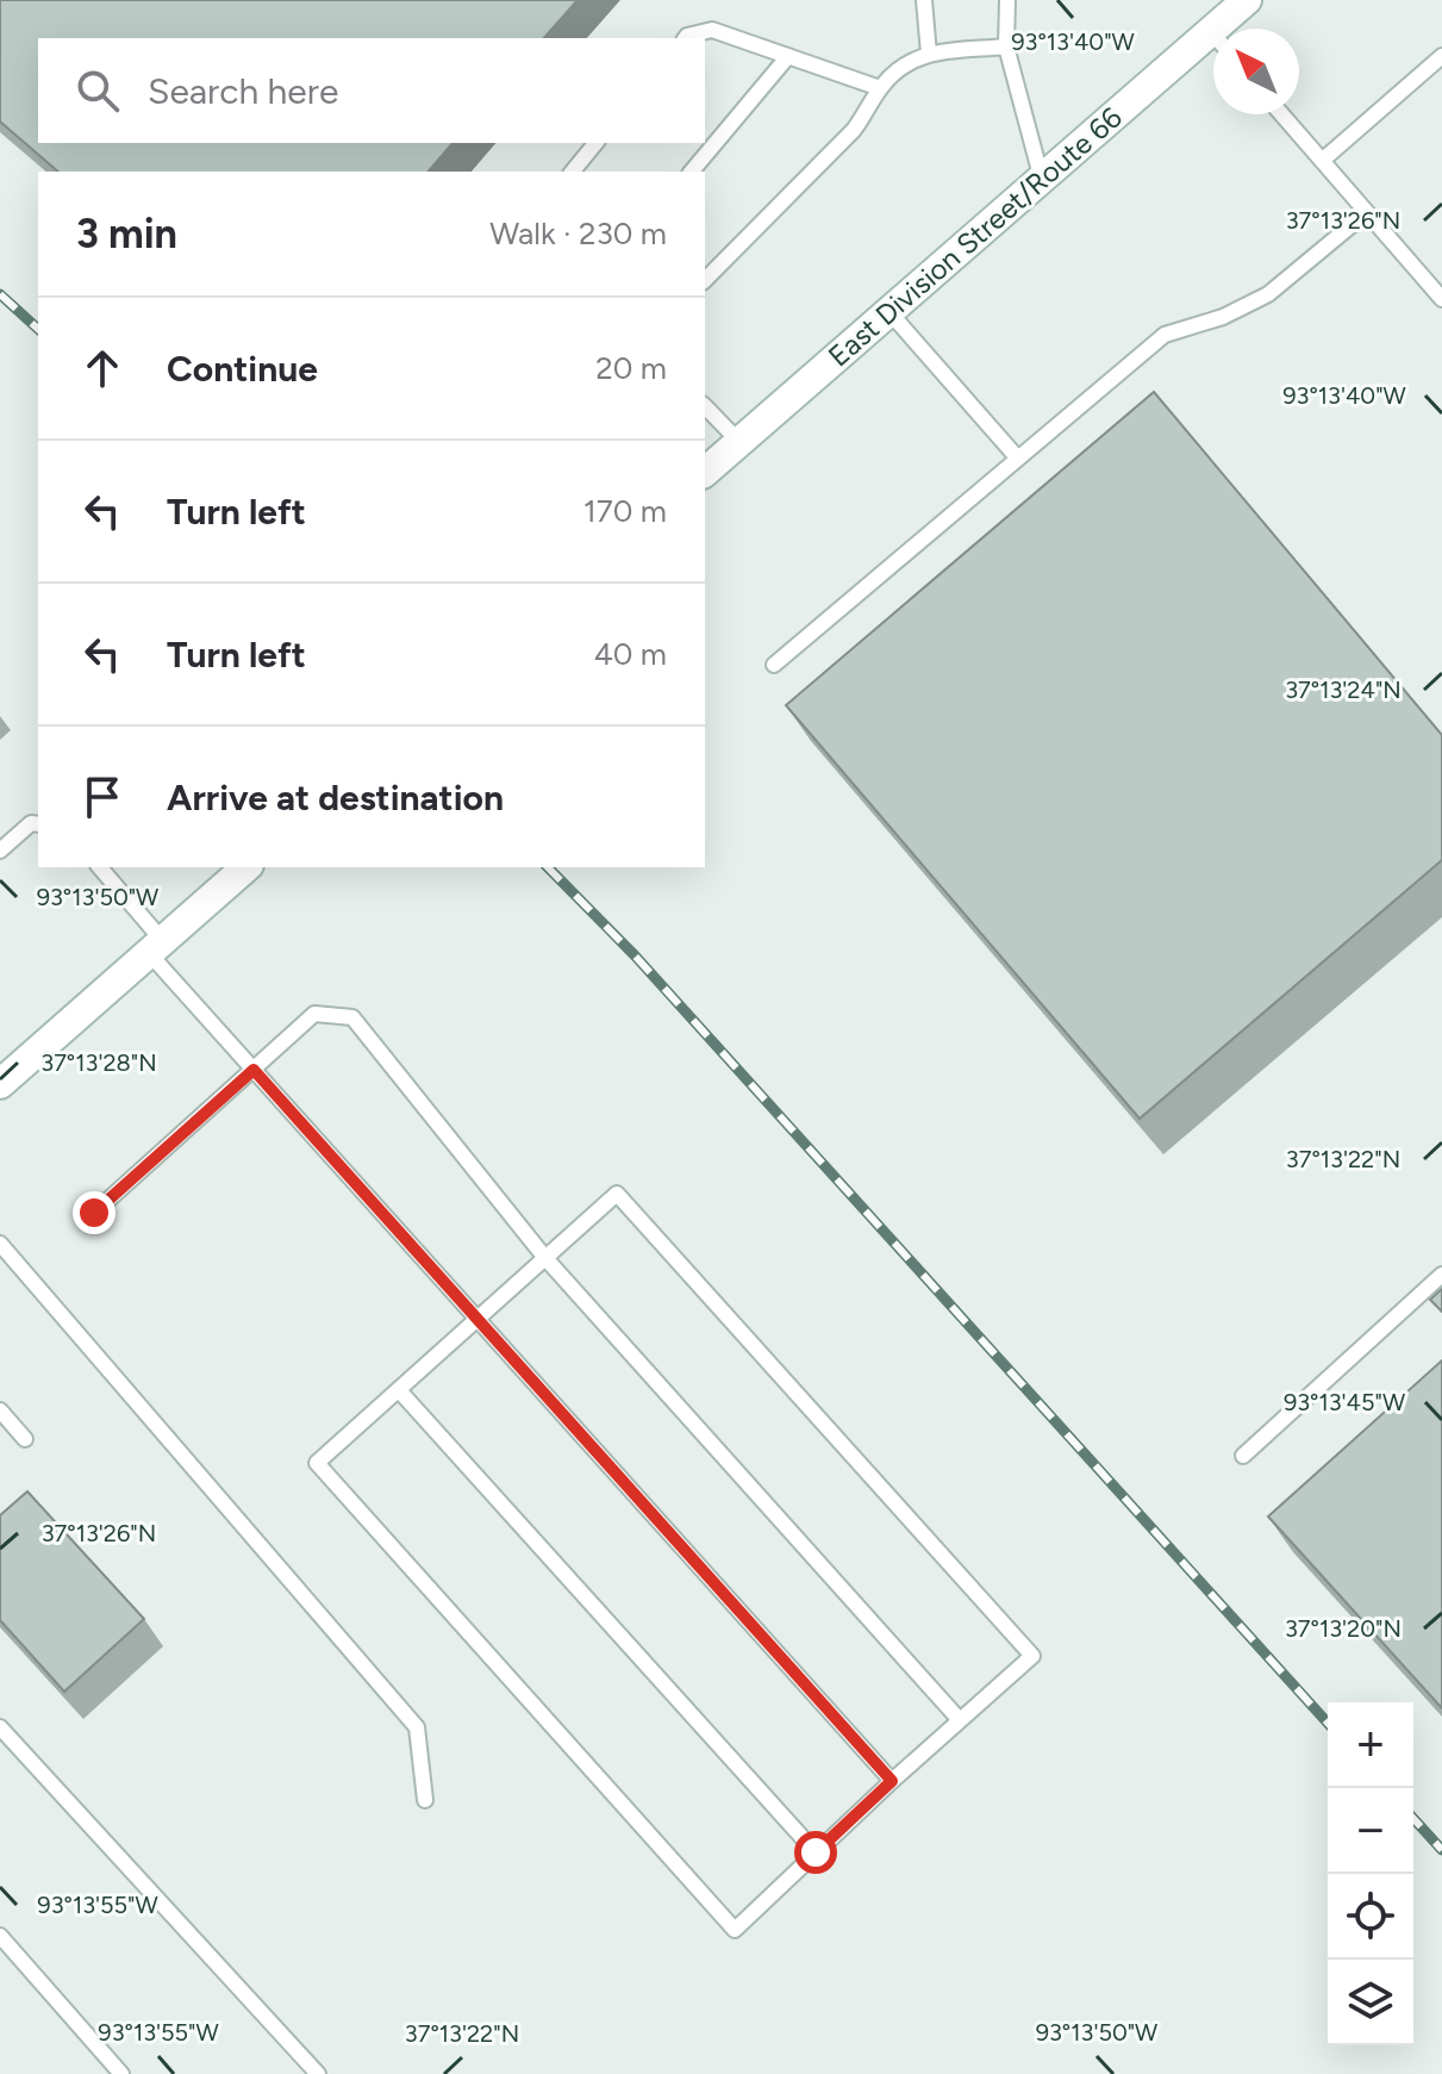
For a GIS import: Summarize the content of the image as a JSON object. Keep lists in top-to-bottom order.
{
  "streets": {
    "main road": ["East Division Street/Route 66"]
  },
  "north": "top left",
  "page": {
    "search": "Search here",
    "heading": ["3 min", "Walk · 230 m"],
    "list": [
      ["Continue", "20 m"],
      ["Turn left", "170 m"],
      ["Turn left", "40 m"],
      "Arrive at destination"
    ],
    "map_buttons": ["+", "−"]
  },
  "coordinates": [
    "93°13'40\"W",
    "37°13'26\"N",
    "37°13'24\"N",
    "93°13'50\"W",
    "37°13'28\"N",
    "37°13'22\"N",
    "93°13'45\"W",
    "37°13'20\"N",
    "93°13'55\"W"
  ]
}
